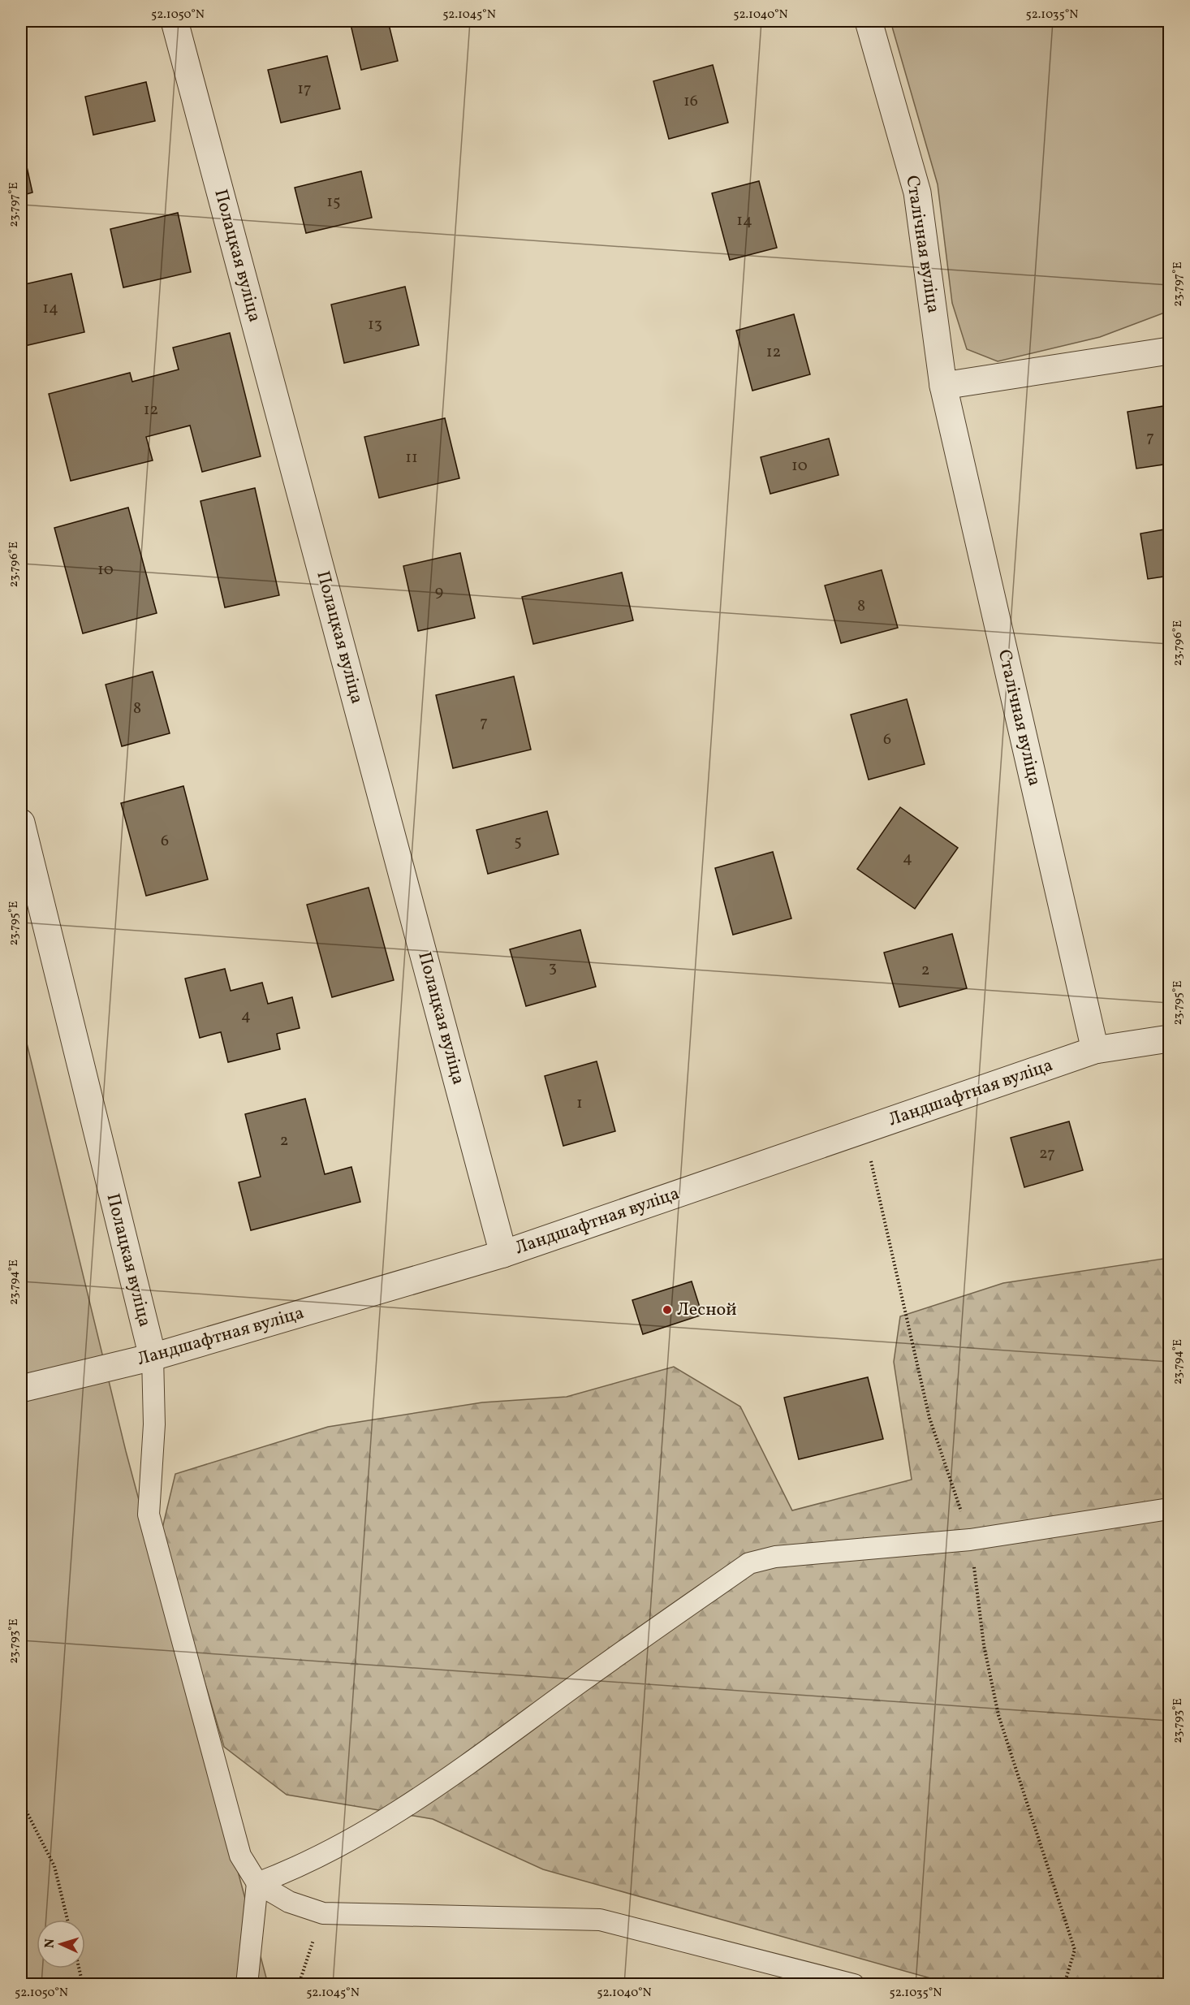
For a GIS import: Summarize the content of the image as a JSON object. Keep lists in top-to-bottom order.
{
  "streets": {
    "street": ["Сталічная вуліца", "Полацкая вуліца", "Ландшафтная вуліца"]
  },
  "crossings": [
    ["Сталічная вуліца", "Ландшафтная вуліца"],
    ["Полацкая вуліца", "Ландшафтная вуліца"]
  ],
  "places": ["Лесной"],
  "house_numbers": [
    "17",
    "16",
    "15",
    "14",
    "14",
    "13",
    "12",
    "12",
    "7",
    "11",
    "10",
    "10",
    "9",
    "8",
    "8",
    "7",
    "6",
    "6",
    "5",
    "4",
    "3",
    "2",
    "4",
    "1",
    "2",
    "27"
  ],
  "north": "left",
  "coordinates": [
    "52.1050°N",
    "52.1045°N",
    "52.1040°N",
    "52.1035°N",
    "23.797°E",
    "23.796°E",
    "23.795°E",
    "23.794°E",
    "23.793°E"
  ]
}
